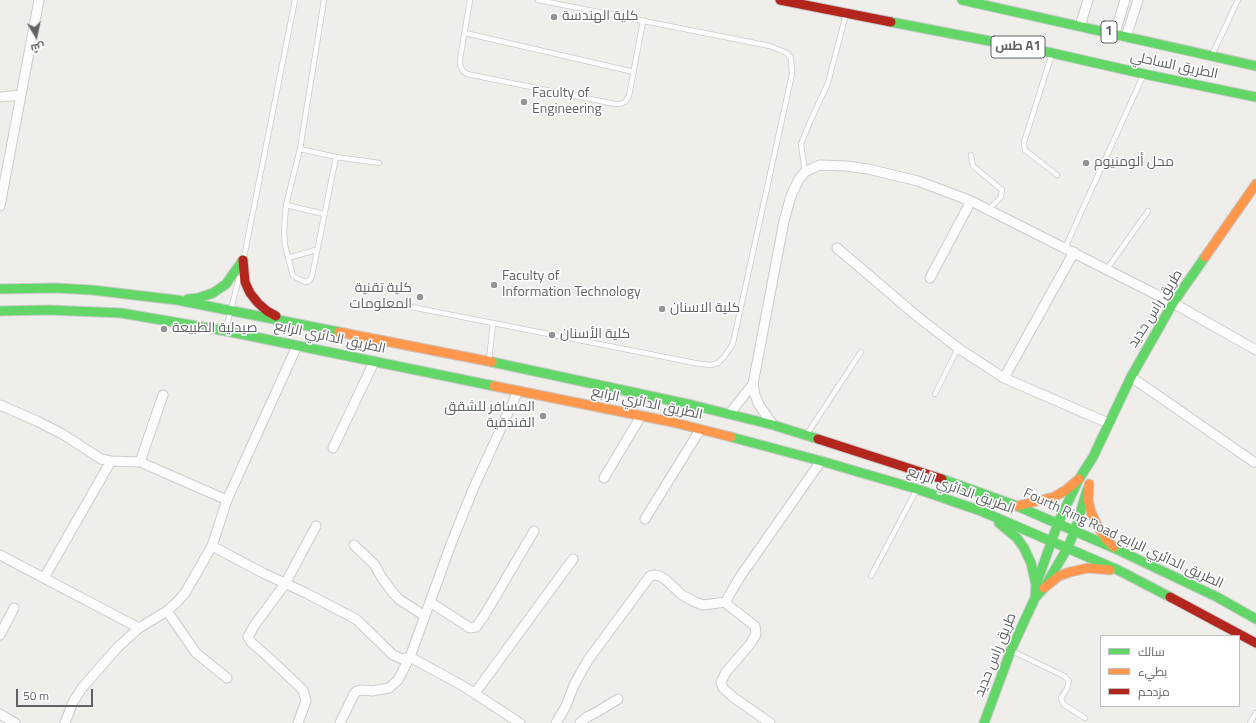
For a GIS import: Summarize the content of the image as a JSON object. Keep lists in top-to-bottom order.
{
  "streets": {
    "main road": [
      "1",
      "طس A1",
      "الطريق الساحلي",
      "طريق راس حديد",
      "الطريق الدائري الرابع",
      "Fourth Ring Road الطريق الدائري الرابع"
    ]
  },
  "crossings": [
    ["طريق راس حديد", "الطريق الدائري الرابع"],
    ["طريق راس حديد", "Fourth Ring Road الطريق الدائري الرابع"],
    ["الطريق الدائري الرابع", "Fourth Ring Road الطريق الدائري الرابع"]
  ],
  "places": [
    "كلية الهندسة",
    "Faculty of Engineering",
    "محل ألومنيوم",
    "Faculty of Information Technology",
    "كلية تقنية المعلومات",
    "كلية الاسنان",
    "صيدلية الطبيعة",
    "كلية الأسنان",
    "المسافر للشقق الفندقية"
  ],
  "legend": ["سالك", "بطيء", "مزدحم"],
  "scale_bar": "50 m",
  "north": "bottom"
}
